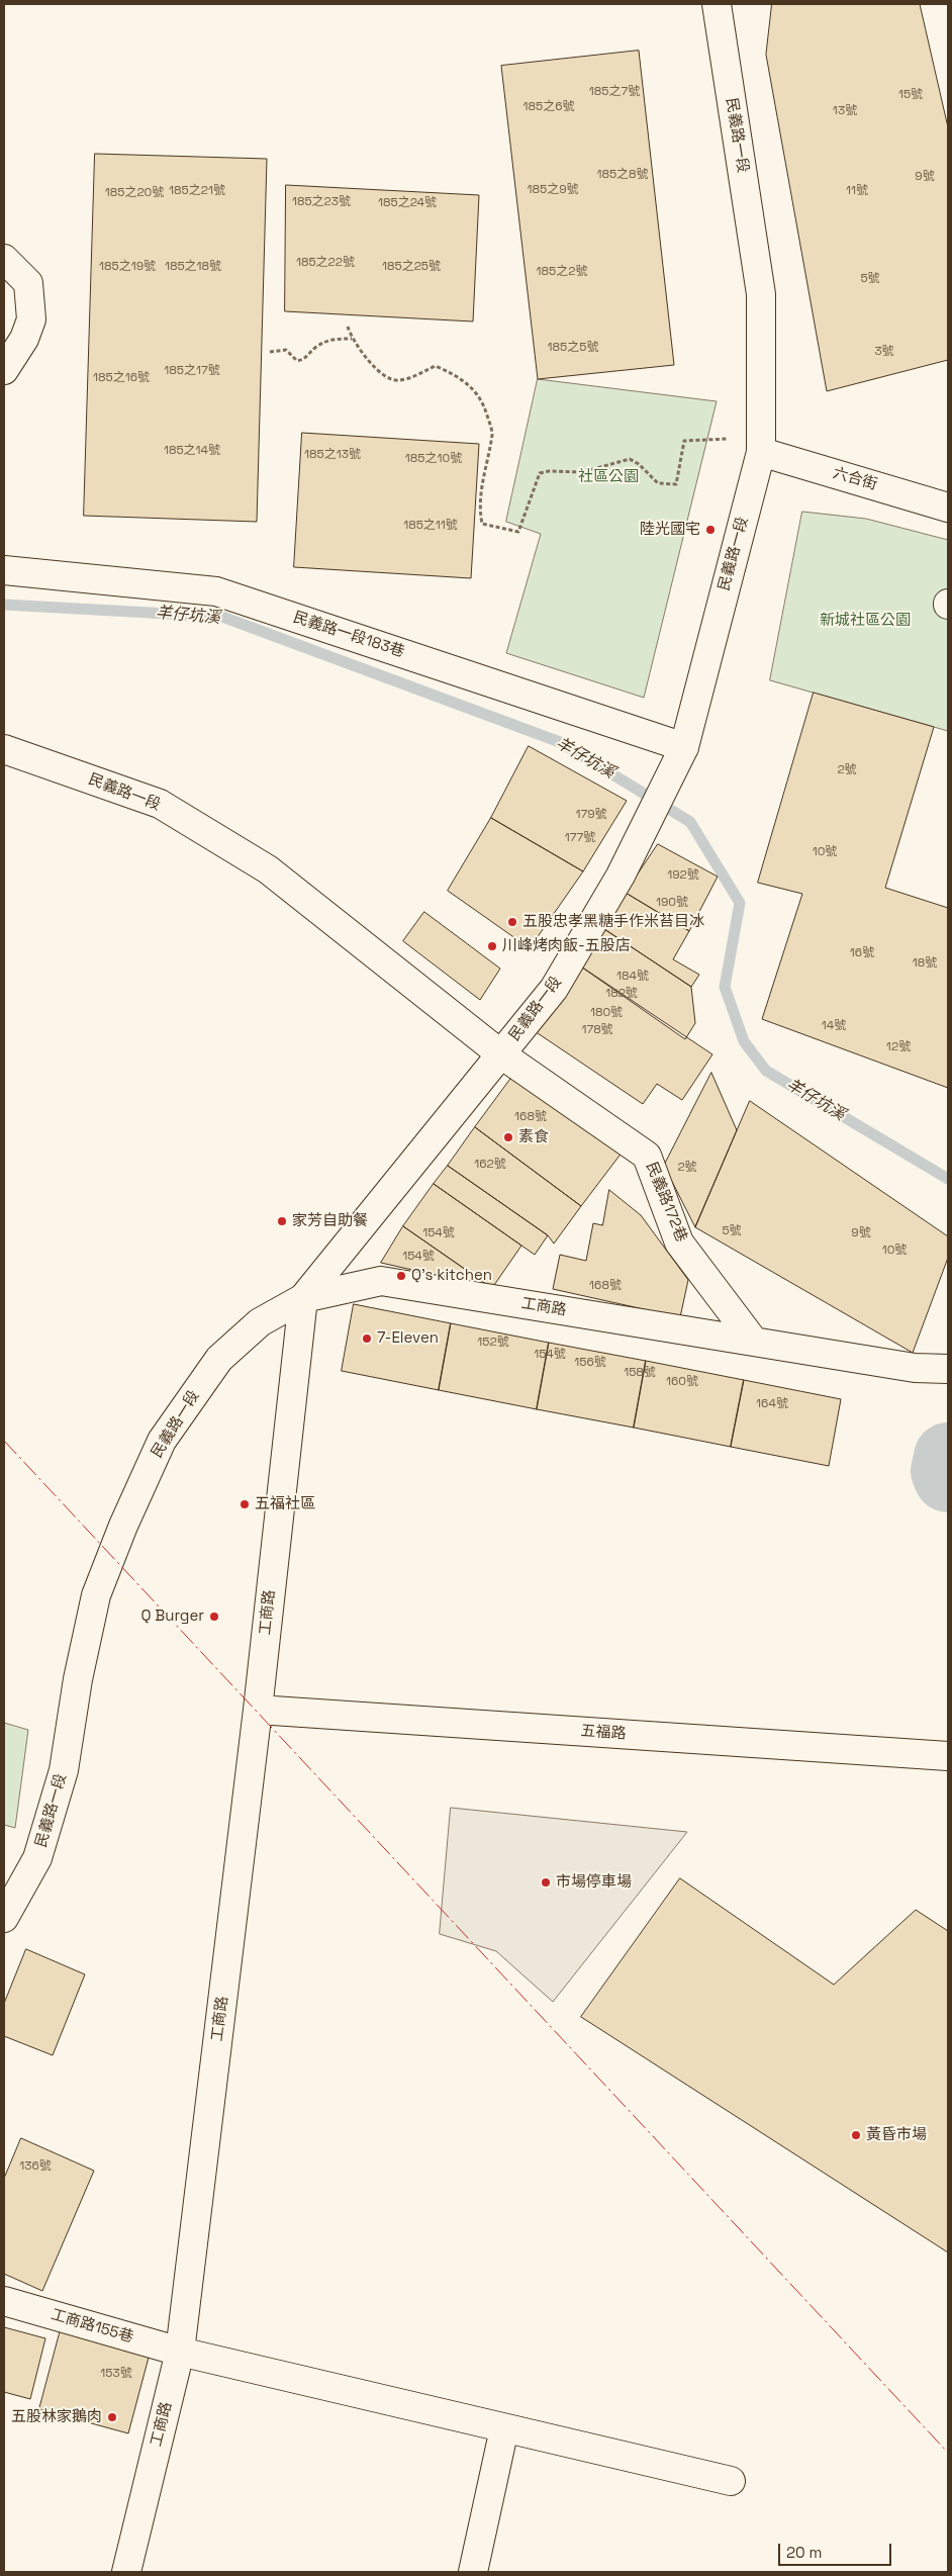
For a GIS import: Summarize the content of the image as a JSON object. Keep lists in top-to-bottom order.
{
  "streets": {
    "street": [
      "民義路一段",
      "六合街",
      "民義路一段183巷",
      "民義路172巷",
      "工商路",
      "五福路",
      "工商路155巷"
    ]
  },
  "crossings": [
    ["民義路一段", "六合街"],
    ["民義路一段", "民義路一段183巷"],
    ["民義路一段", "民義路172巷"],
    ["民義路一段", "工商路"],
    ["民義路172巷", "工商路"],
    ["工商路", "五福路"],
    ["工商路", "工商路155巷"]
  ],
  "water": ["羊仔坑溪"],
  "parks": ["社區公園", "新城社區公園"],
  "places": [
    "陸光國宅",
    "五股忠孝黑糖手作米苔目冰",
    "川峰烤肉飯-五股店",
    "素食",
    "家芳自助餐",
    "Q's kitchen",
    "7-Eleven",
    "五福社區",
    "Q Burger",
    "市場停車場",
    "黃昏市場",
    "五股林家鵝肉"
  ],
  "house_numbers": [
    "185之7號",
    "15號",
    "185之6號",
    "13號",
    "185之8號",
    "9號",
    "185之9號",
    "185之21號",
    "11號",
    "185之20號",
    "185之23號",
    "185之24號",
    "185之22號",
    "185之19號",
    "185之18號",
    "185之25號",
    "185之2號",
    "5號",
    "185之5號",
    "3號",
    "185之17號",
    "185之16號",
    "185之14號",
    "185之13號",
    "185之10號",
    "185之11號",
    "2號",
    "179號",
    "177號",
    "10號",
    "192號",
    "190號",
    "16號",
    "18號",
    "184號",
    "182號",
    "180號",
    "14號",
    "178號",
    "12號",
    "168號",
    "162號",
    "2號",
    "5號",
    "154號",
    "9號",
    "10號",
    "154號",
    "168號",
    "152號",
    "154號",
    "156號",
    "158號",
    "160號",
    "164號",
    "136號",
    "153號"
  ],
  "scale_bar": "20 m"
}
